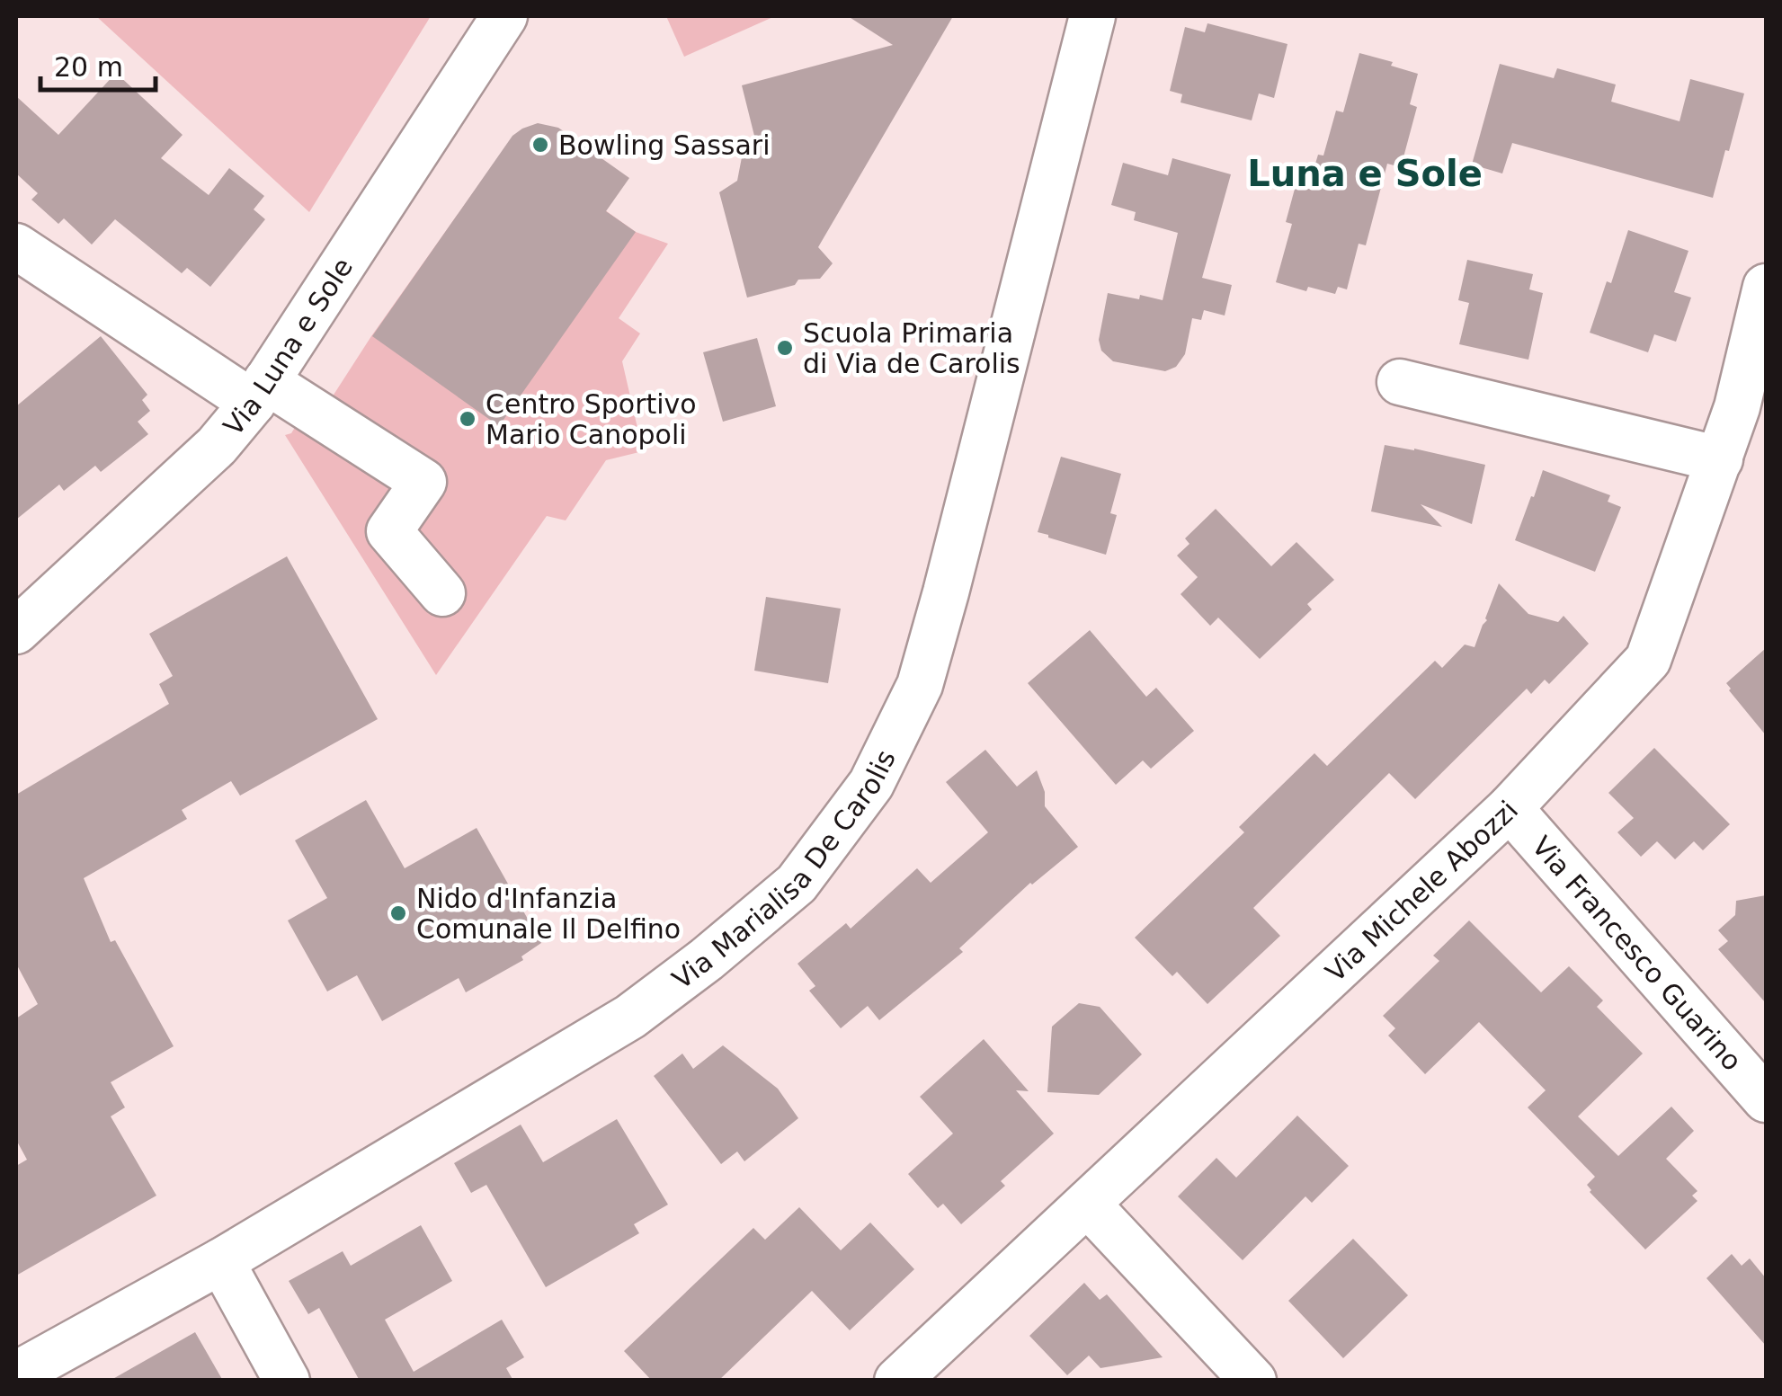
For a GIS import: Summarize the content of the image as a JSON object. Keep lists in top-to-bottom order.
{
  "streets": {
    "street": [
      "Via Luna e Sole",
      "Via Marialisa De Carolis",
      "Via Michele Abozzi",
      "Via Francesco Guarino"
    ]
  },
  "crossings": [
    ["Via Michele Abozzi", "Via Francesco Guarino"]
  ],
  "districts": ["Luna e Sole"],
  "places": [
    "Bowling Sassari",
    "Scuola Primaria di Via de Carolis",
    "Centro Sportivo Mario Canopoli",
    "Nido d'Infanzia Comunale Il Delfino"
  ],
  "scale_bar": "20 m"
}
